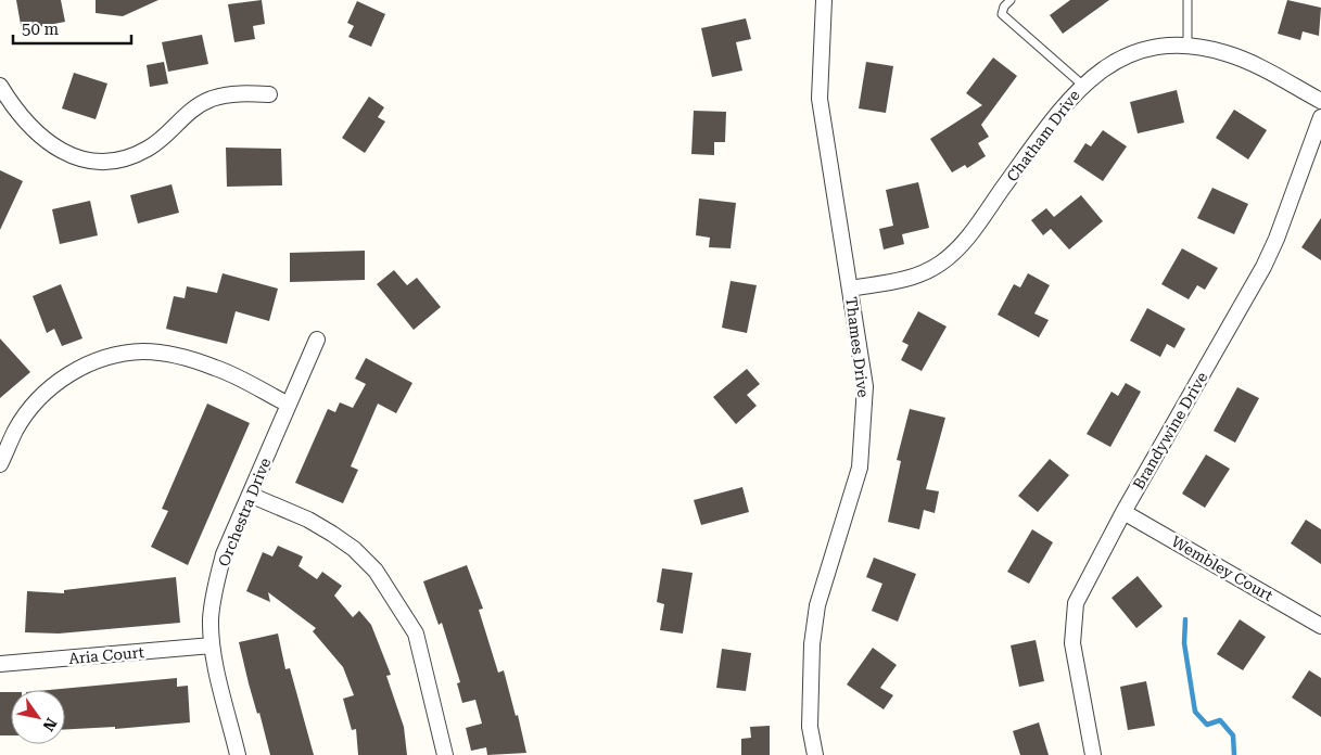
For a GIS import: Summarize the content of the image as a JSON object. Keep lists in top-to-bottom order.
{
  "streets": {
    "street": [
      "Chatham Drive",
      "Thames Drive",
      "Brandywine Drive",
      "Orchestra Drive",
      "Wembley Court",
      "Aria Court"
    ]
  },
  "crossings": [
    ["Chatham Drive", "Thames Drive"],
    ["Brandywine Drive", "Wembley Court"],
    ["Orchestra Drive", "Aria Court"]
  ],
  "scale_bar": "50 m",
  "north": "bottom right"
}
